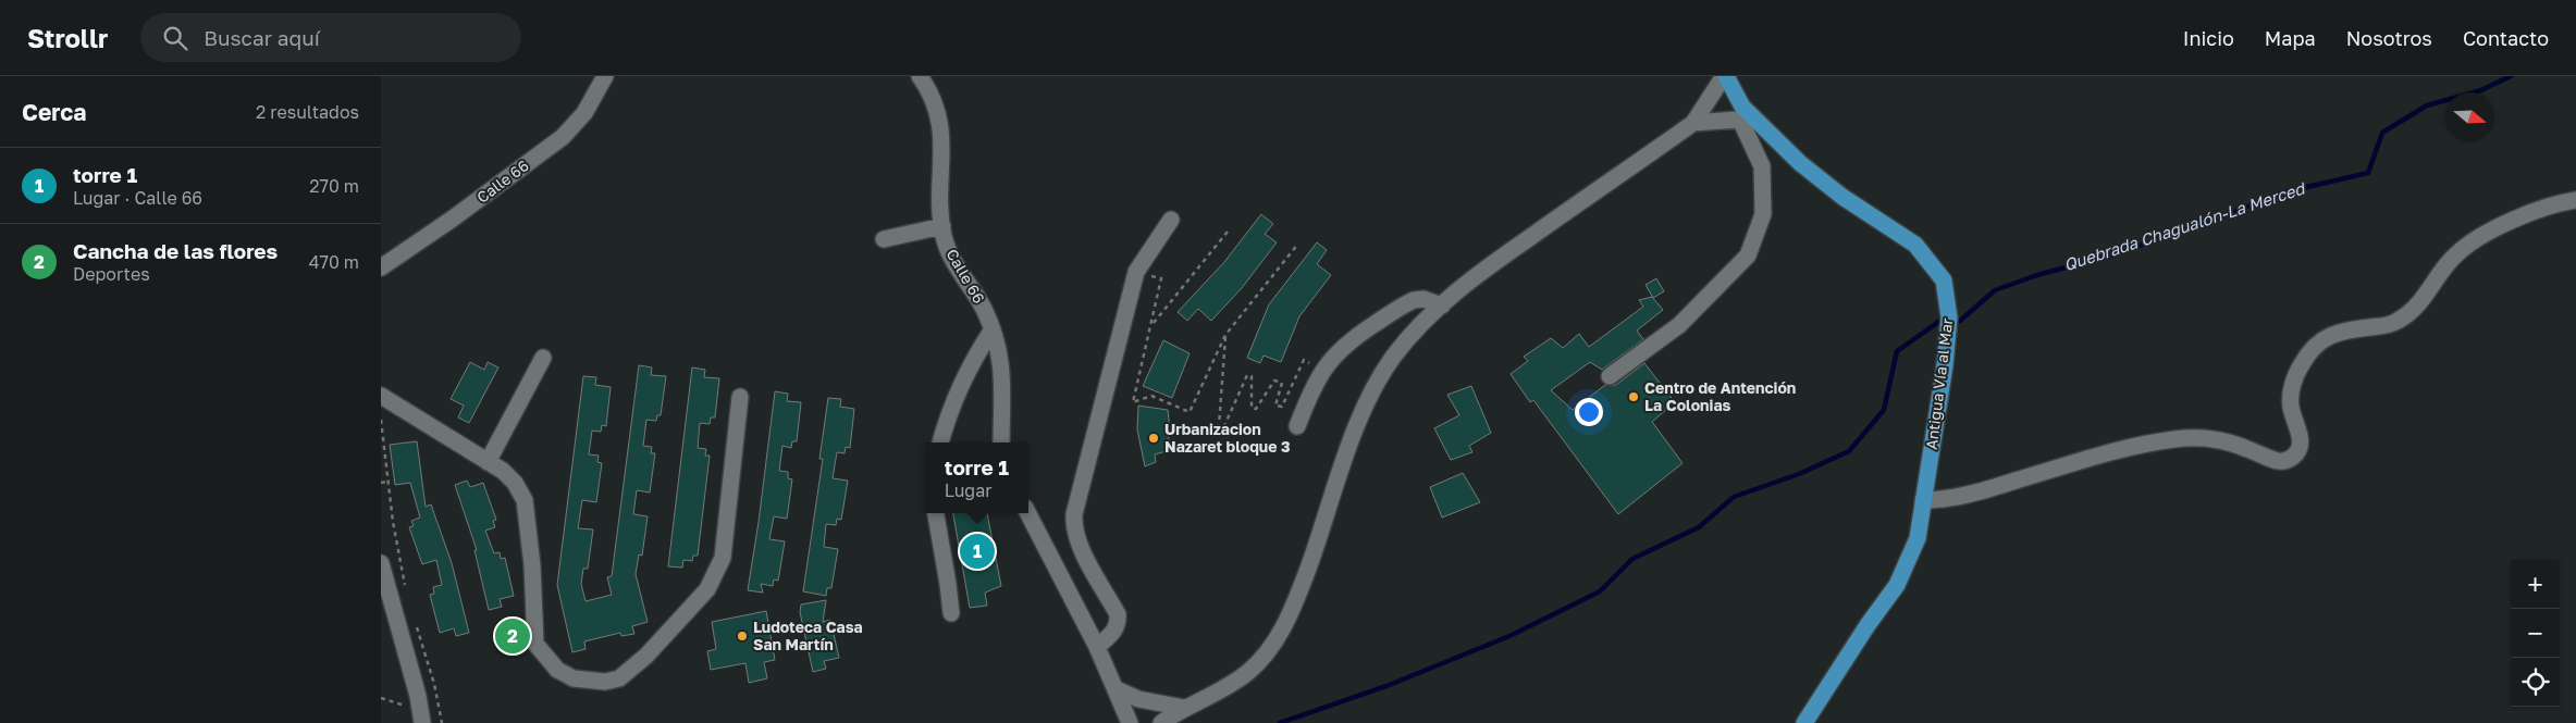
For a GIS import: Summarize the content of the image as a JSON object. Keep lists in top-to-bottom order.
{
  "streets": {
    "main road": ["Antigua Vía al Mar"],
    "street": ["Calle 66"]
  },
  "water": ["Quebrada Chagualón-La Merced"],
  "places": ["Centro de Antención La Colonias", "Urbanizacion Nazaret bloque 3", "Ludoteca Casa San Martín"],
  "north": "right",
  "page": {
    "header": "Strollr",
    "search": "Buscar aquí",
    "nav": [
      "Inicio",
      "Mapa",
      "Nosotros",
      "Contacto"
    ],
    "heading": ["Cerca", "2 resultados"],
    "list": [
      {
        "mark": "1",
        "name": "torre 1",
        "note": "Lugar · Calle 66",
        "value": "270 m"
      },
      {
        "mark": "2",
        "name": "Cancha de las flores",
        "note": "Deportes",
        "value": "470 m"
      }
    ],
    "popup": ["torre 1", "Lugar"],
    "pins": ["1", "2"],
    "map_buttons": ["+", "−"]
  }
}
